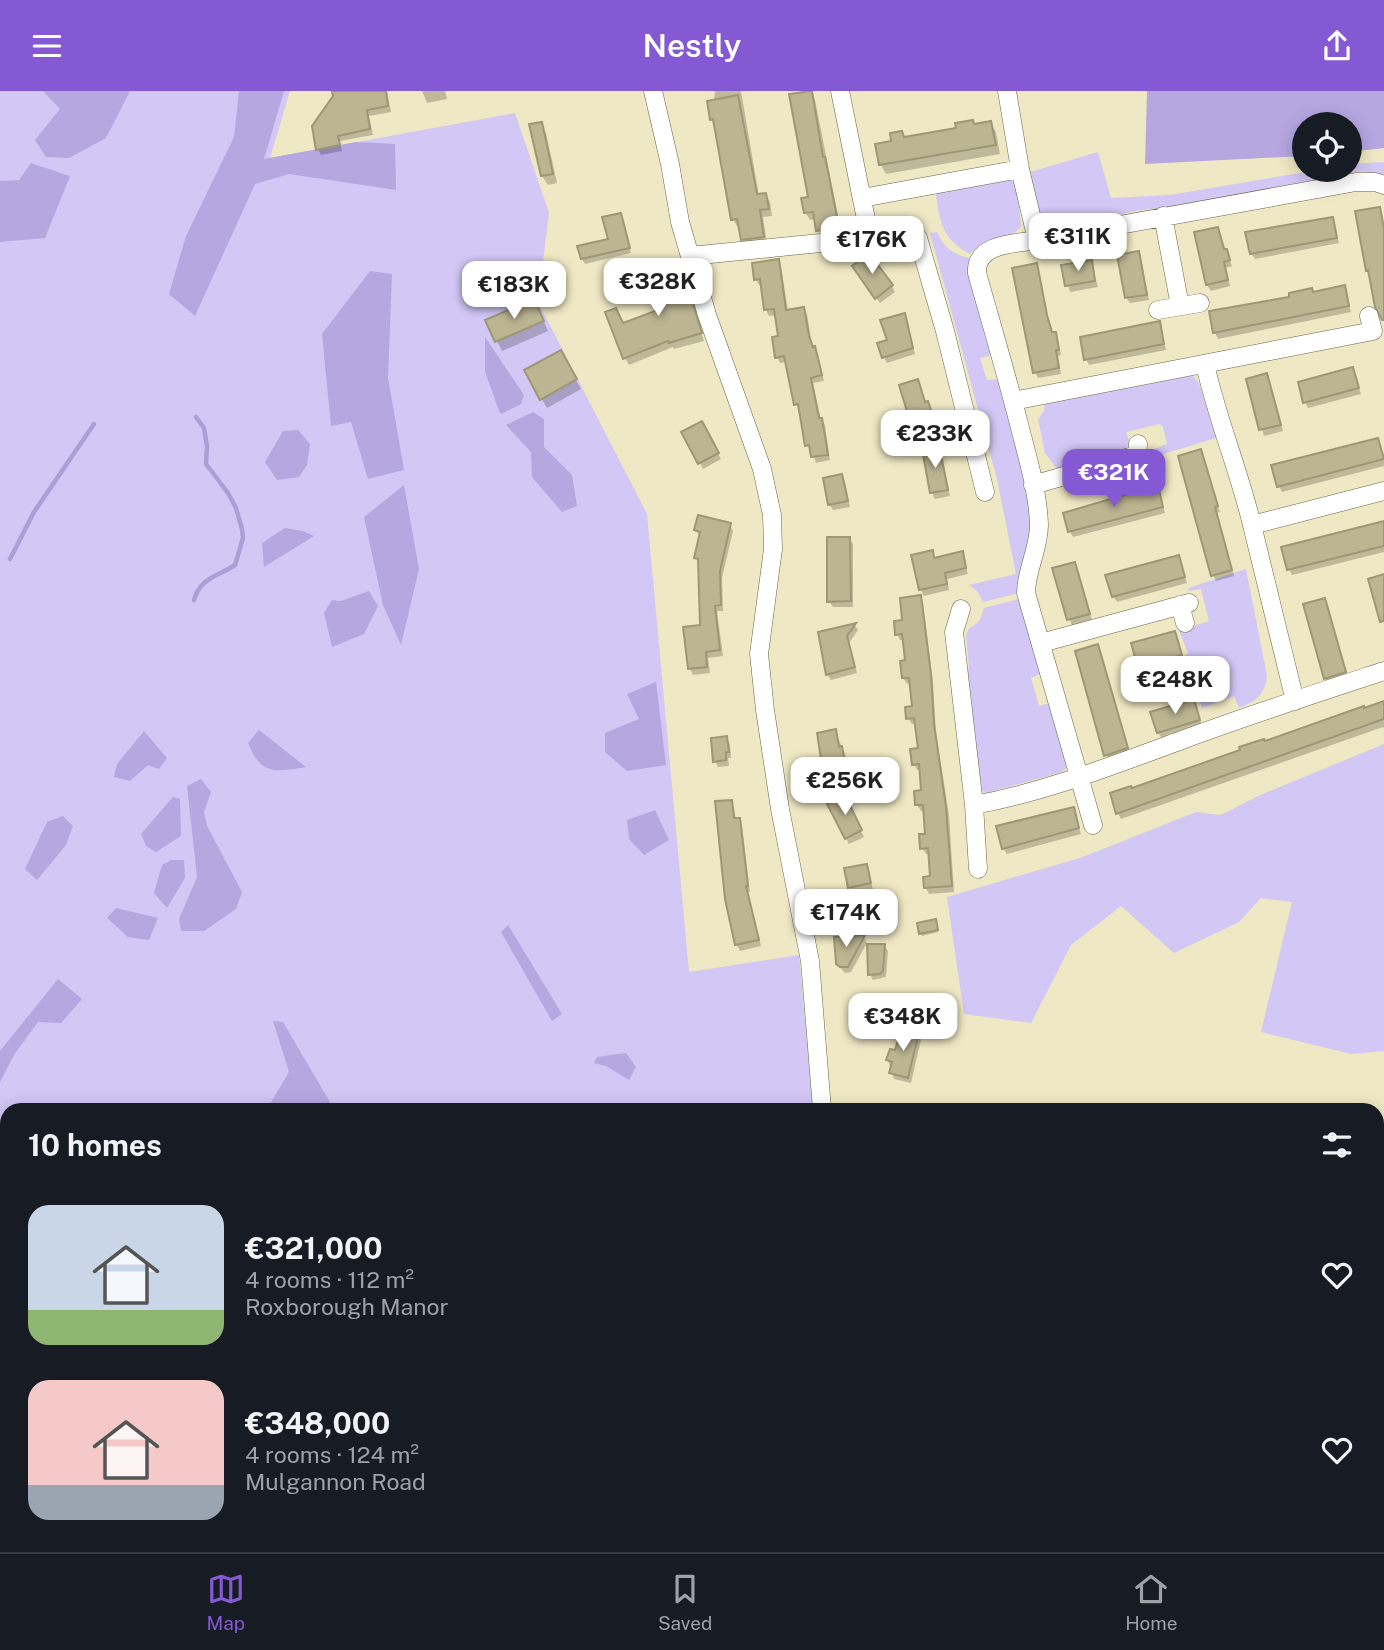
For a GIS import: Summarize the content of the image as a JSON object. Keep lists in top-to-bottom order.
{
  "page": {
    "header": "Nestly",
    "price": [
      "€311K",
      "€176K",
      "€328K",
      "€183K",
      "€233K",
      "€321K",
      "€248K",
      "€256K",
      "€174K",
      "€348K"
    ],
    "heading": "10 homes",
    "list": [
      {
        "name": "€321,000",
        "note": "4 rooms · 112 m² · Roxborough Manor"
      },
      {
        "name": "€348,000",
        "note": "4 rooms · 124 m² · Mulgannon Road"
      }
    ],
    "tabs": ["Map", "Saved", "Home"]
  }
}
